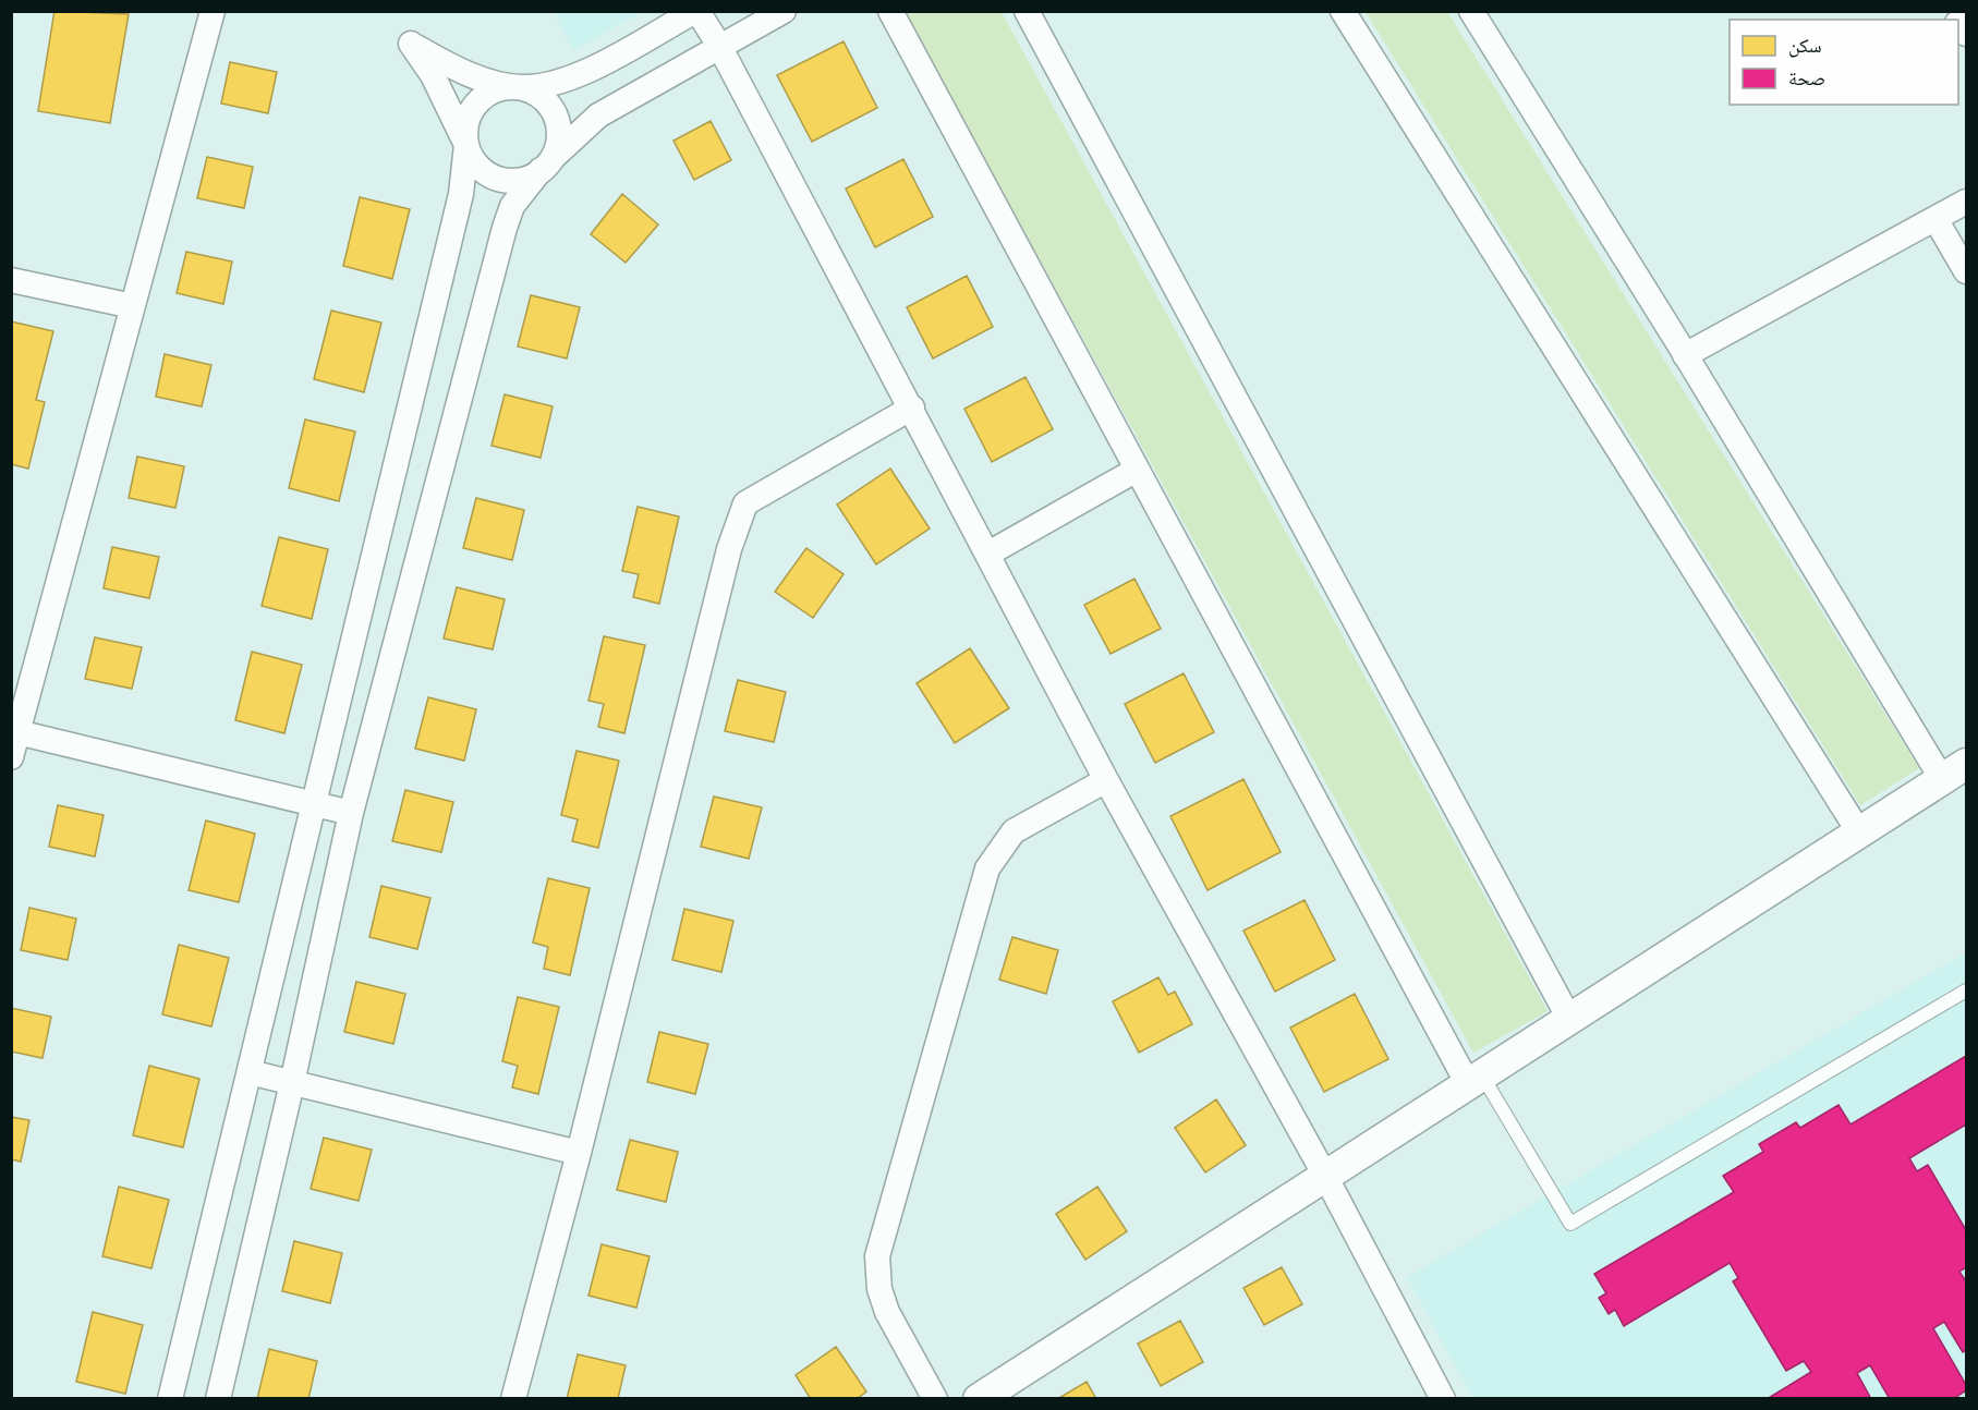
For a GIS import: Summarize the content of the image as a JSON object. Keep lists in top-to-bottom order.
{
  "legend": ["سكن", "صحة"]
}
